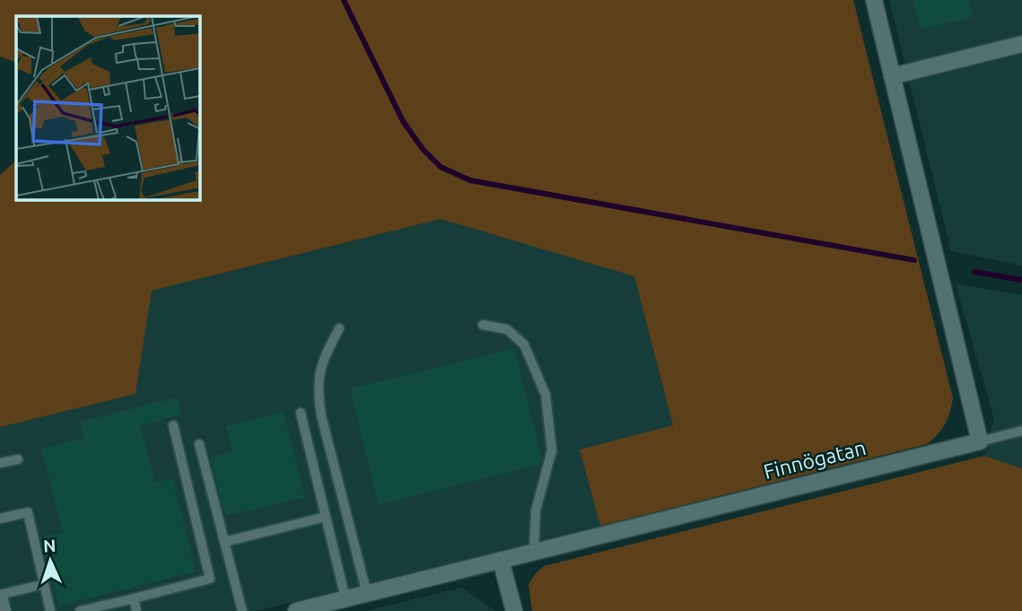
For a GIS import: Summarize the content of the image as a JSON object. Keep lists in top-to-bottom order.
{
  "streets": {
    "street": ["Finnögatan"]
  },
  "north": "top"
}
